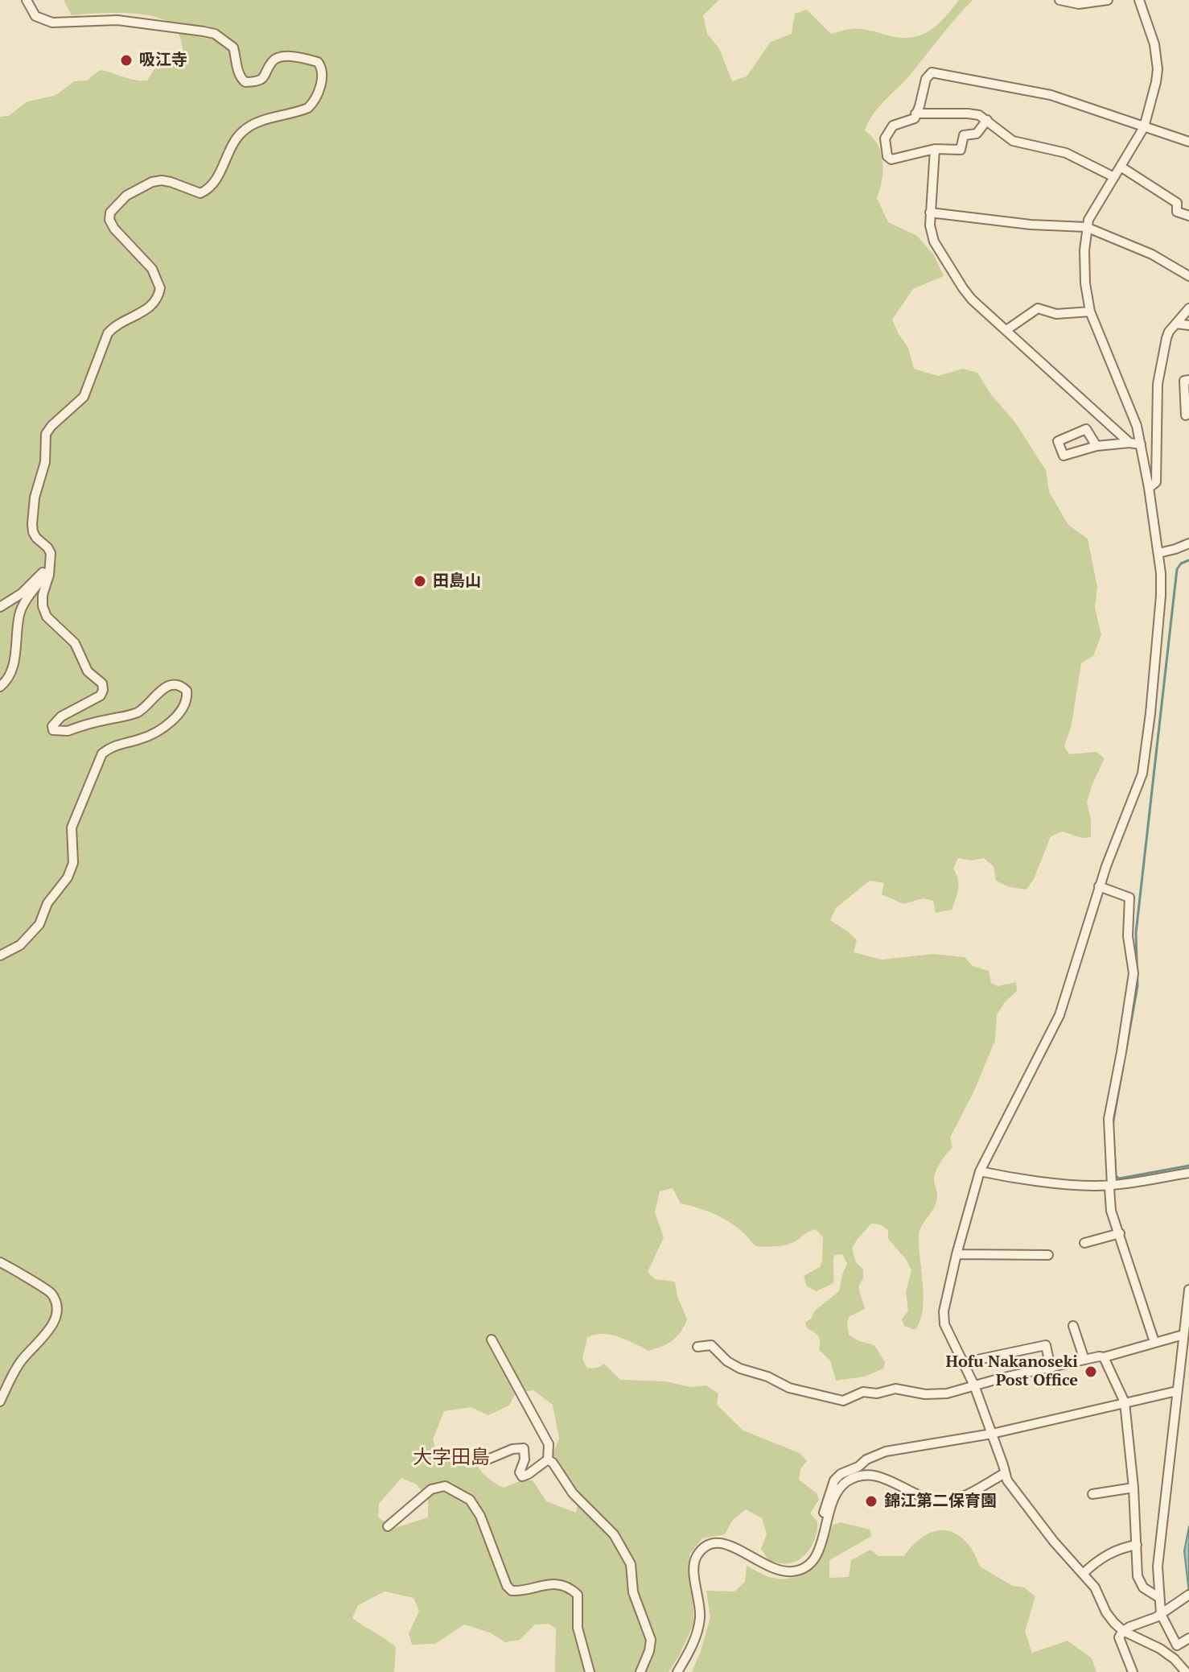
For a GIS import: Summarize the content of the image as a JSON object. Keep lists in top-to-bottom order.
{
  "districts": ["大字田島"],
  "places": [
    "吸江寺",
    "田島山",
    "Hofu Nakanoseki Post Office",
    "錦江第二保育園"
  ]
}
